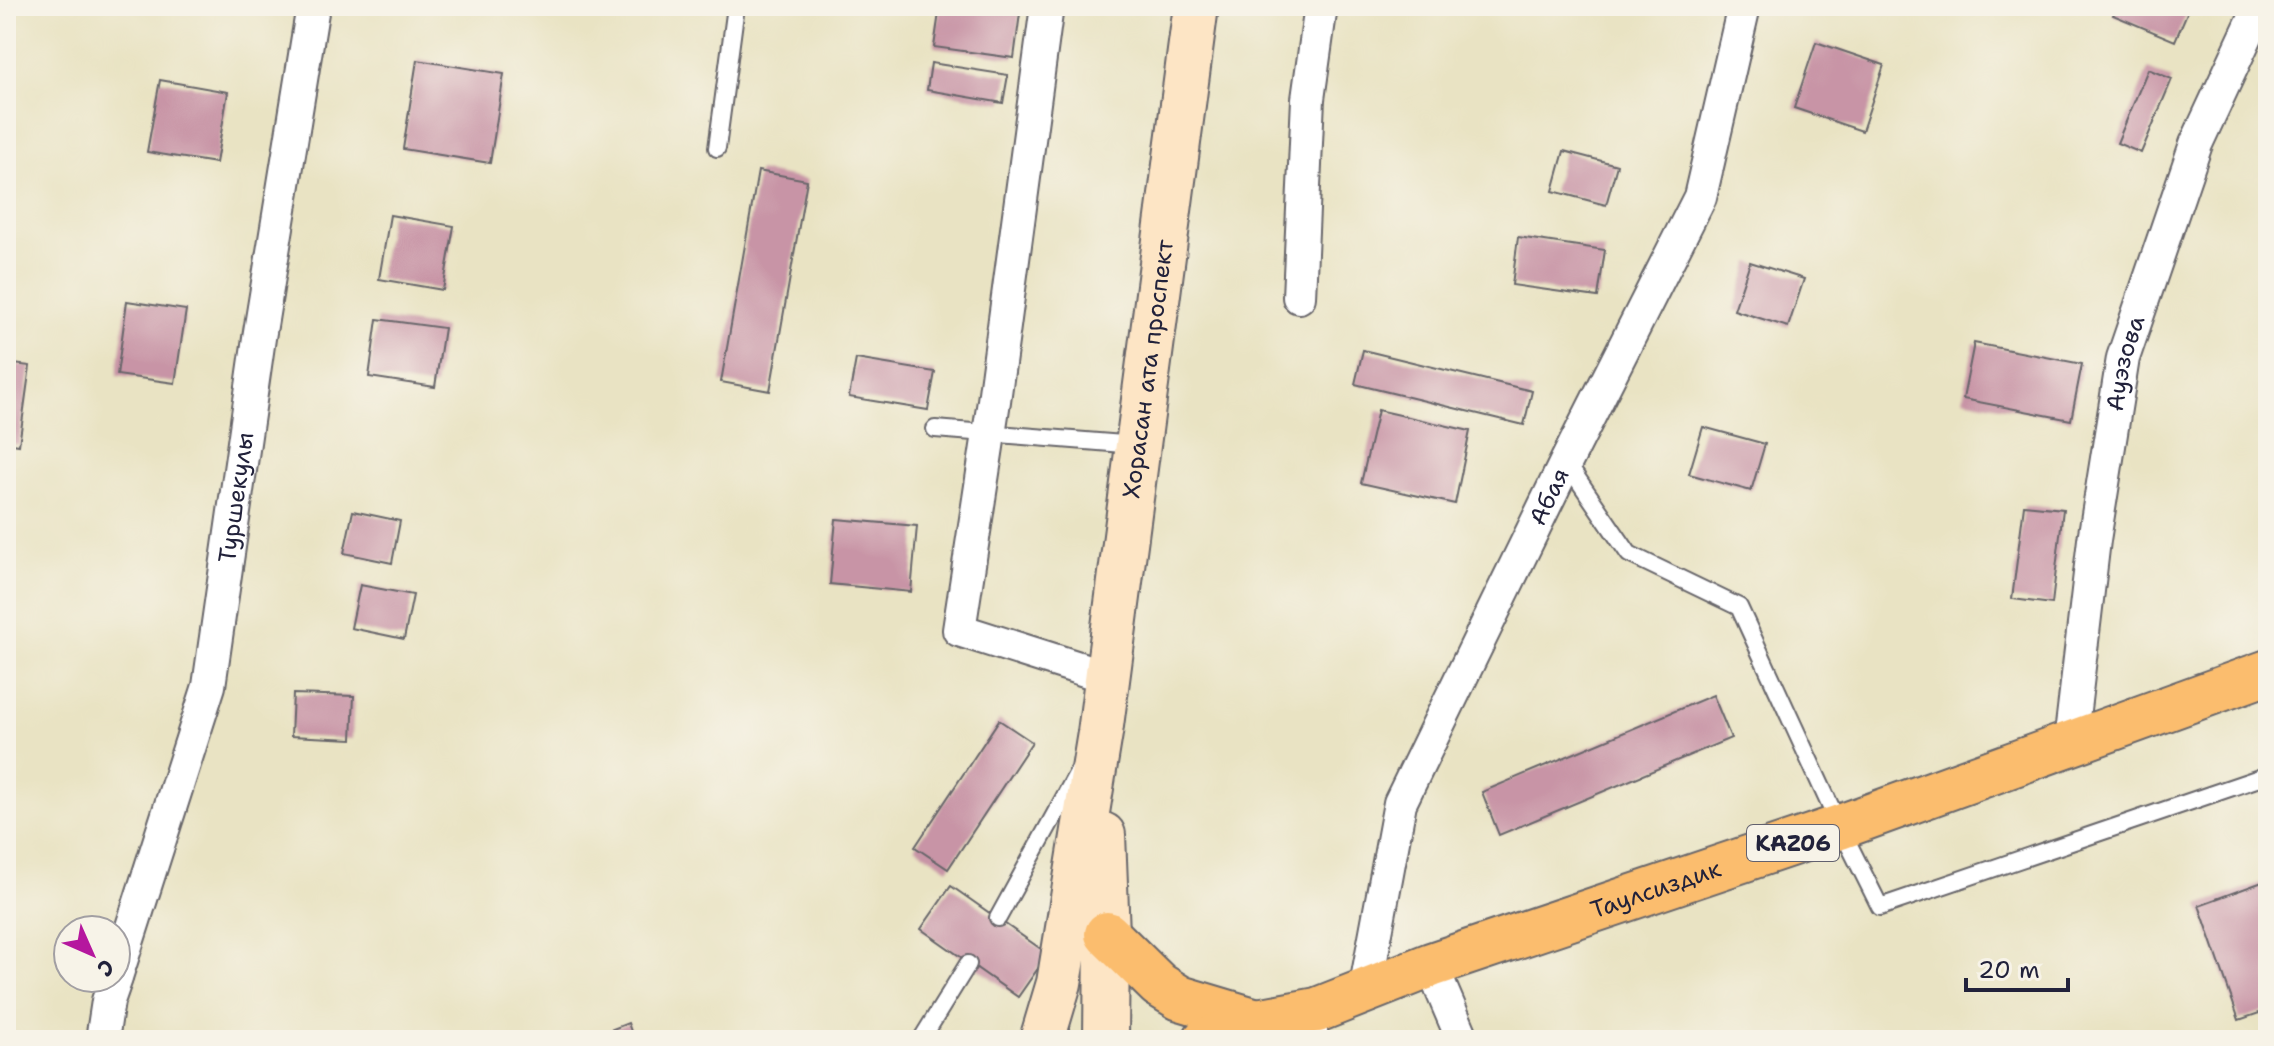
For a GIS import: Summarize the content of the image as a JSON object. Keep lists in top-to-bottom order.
{
  "streets": {
    "main road": ["Хорасан ата проспект", "KAZ06", "Таулсиздик"],
    "street": ["Ауэзова", "Туршекулы", "Абая"]
  },
  "crossings": [
    ["Ауэзова", "Таулсиздик"],
    ["Абая", "Таулсиздик"]
  ],
  "scale_bar": "20 m",
  "north": "bottom right"
}
